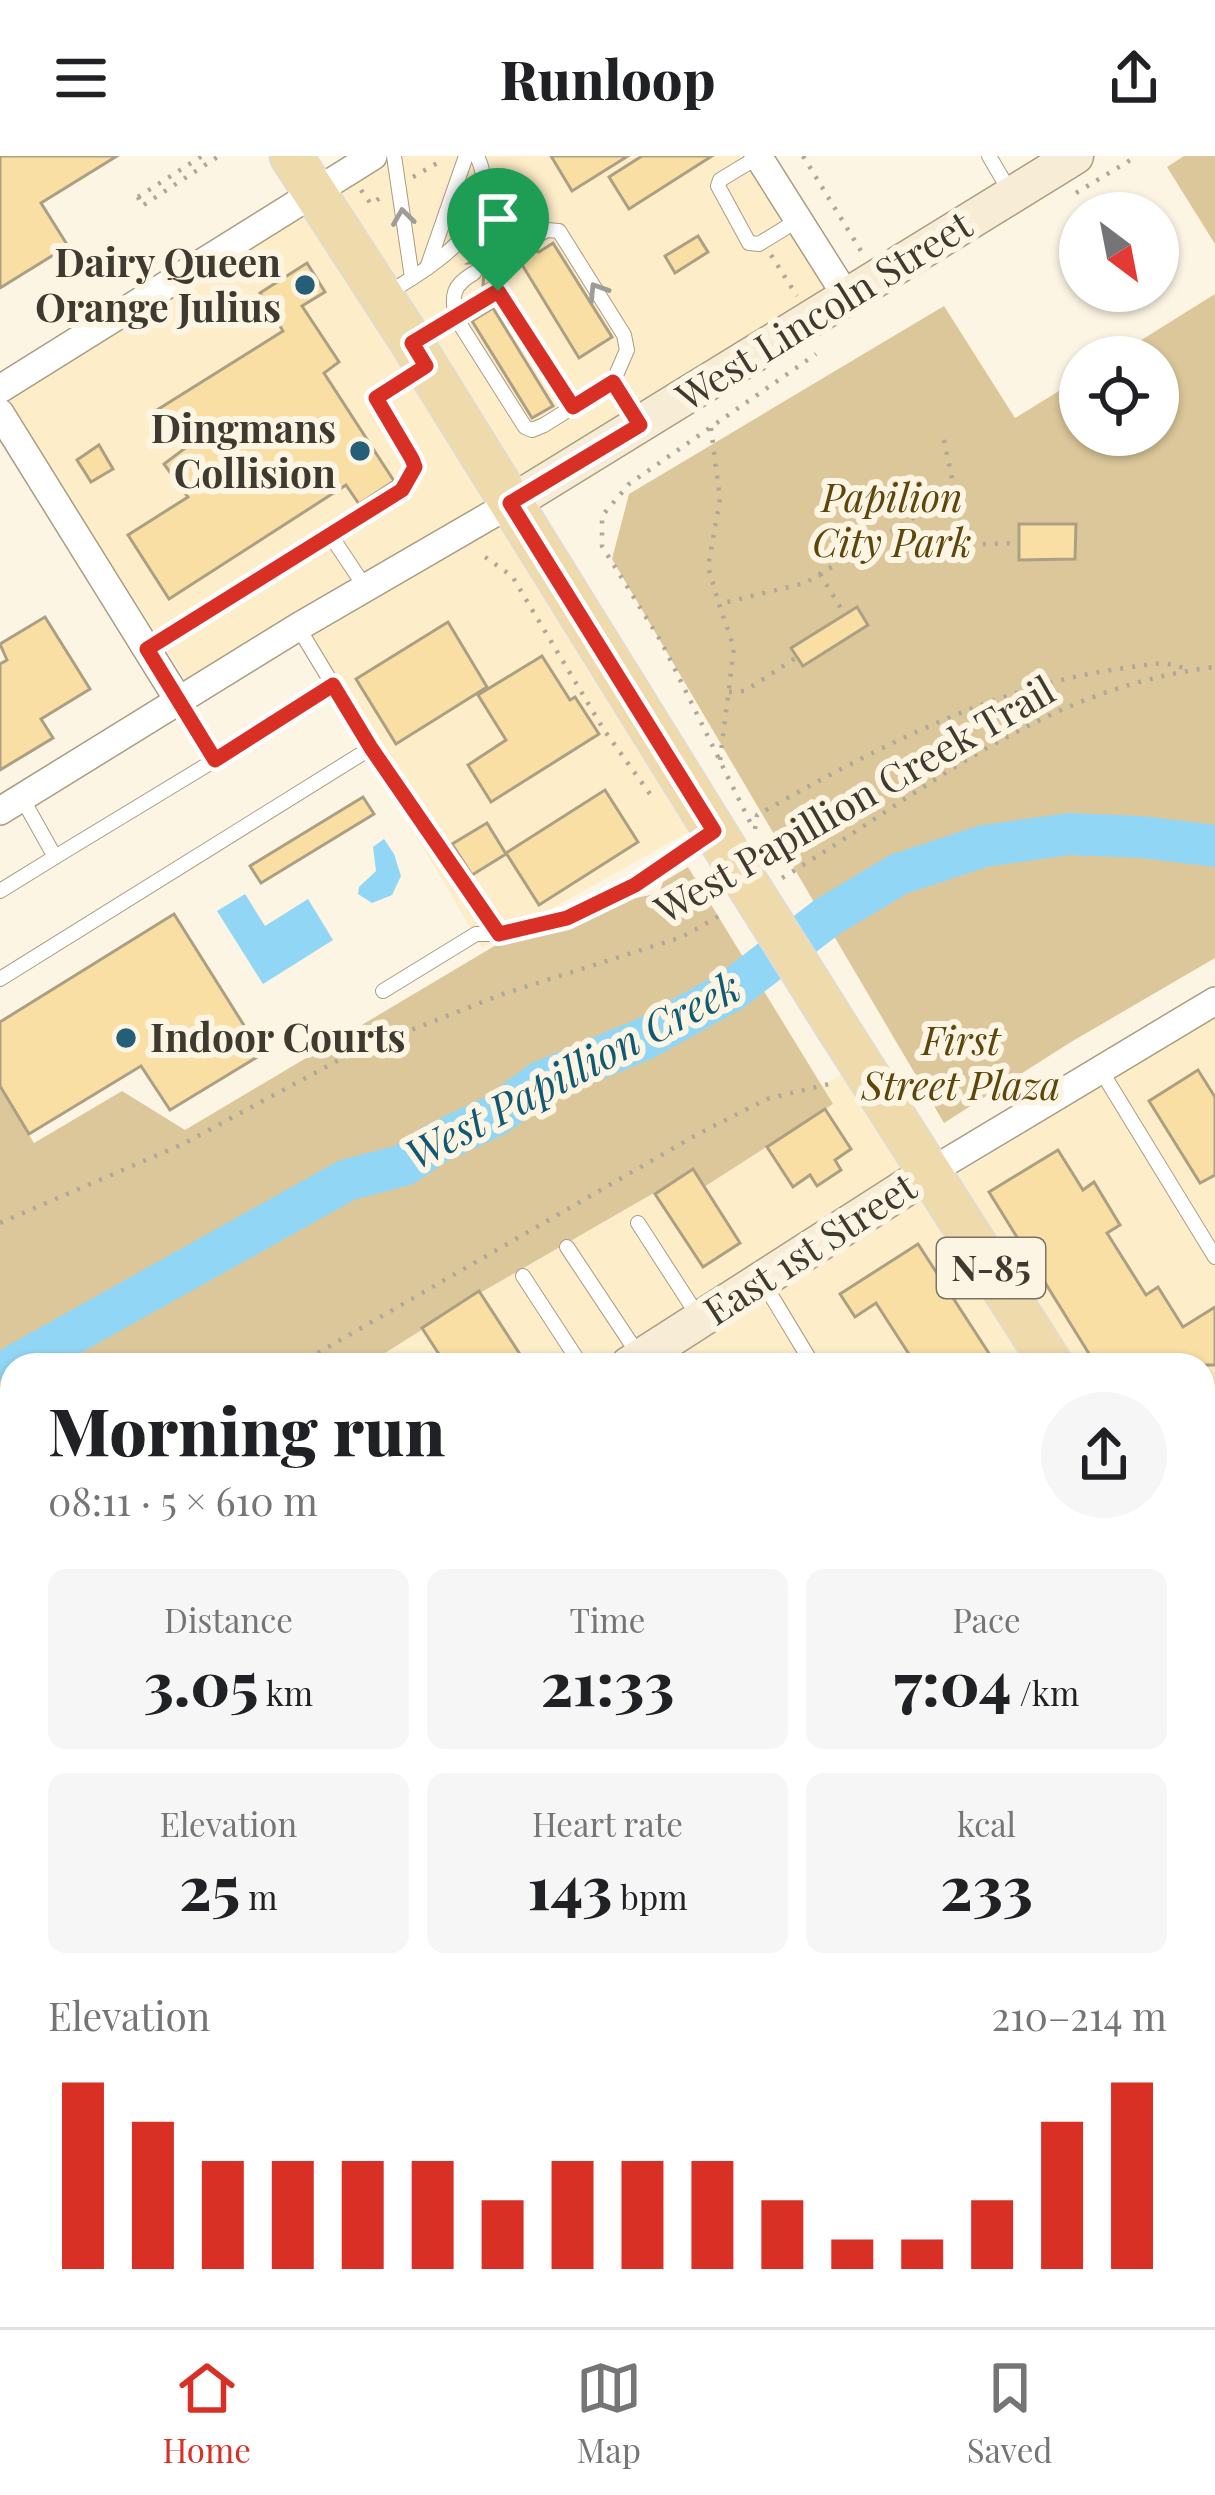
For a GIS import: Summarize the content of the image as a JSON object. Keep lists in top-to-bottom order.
{
  "streets": {
    "main road": ["N-85"],
    "street": ["West Lincoln Street", "East 1st Street"],
    "path": ["West Papillion Creek Trail"]
  },
  "crossings": [
    ["West Lincoln Street", "N-85"],
    ["West Papillion Creek Trail", "N-85"],
    ["East 1st Street", "N-85"]
  ],
  "water": ["West Papillion Creek"],
  "parks": ["Papilion City Park", "First Street Plaza"],
  "places": ["Dairy Queen Orange Julius", "Dingmans Collision", "Indoor Courts"],
  "north": "bottom right",
  "page": {
    "header": "Runloop",
    "heading": ["Morning run", "08:11 · 5 × 610 m"],
    "stats": [
      ["Distance", "3.05 km"],
      ["Time", "21:33"],
      ["Pace", "7:04 /km"],
      ["Elevation", "25 m"],
      ["Heart rate", "143 bpm"],
      ["kcal", "233"]
    ],
    "chart": ["Elevation", "210–214 m"],
    "tabs": ["Home", "Map", "Saved"]
  }
}
